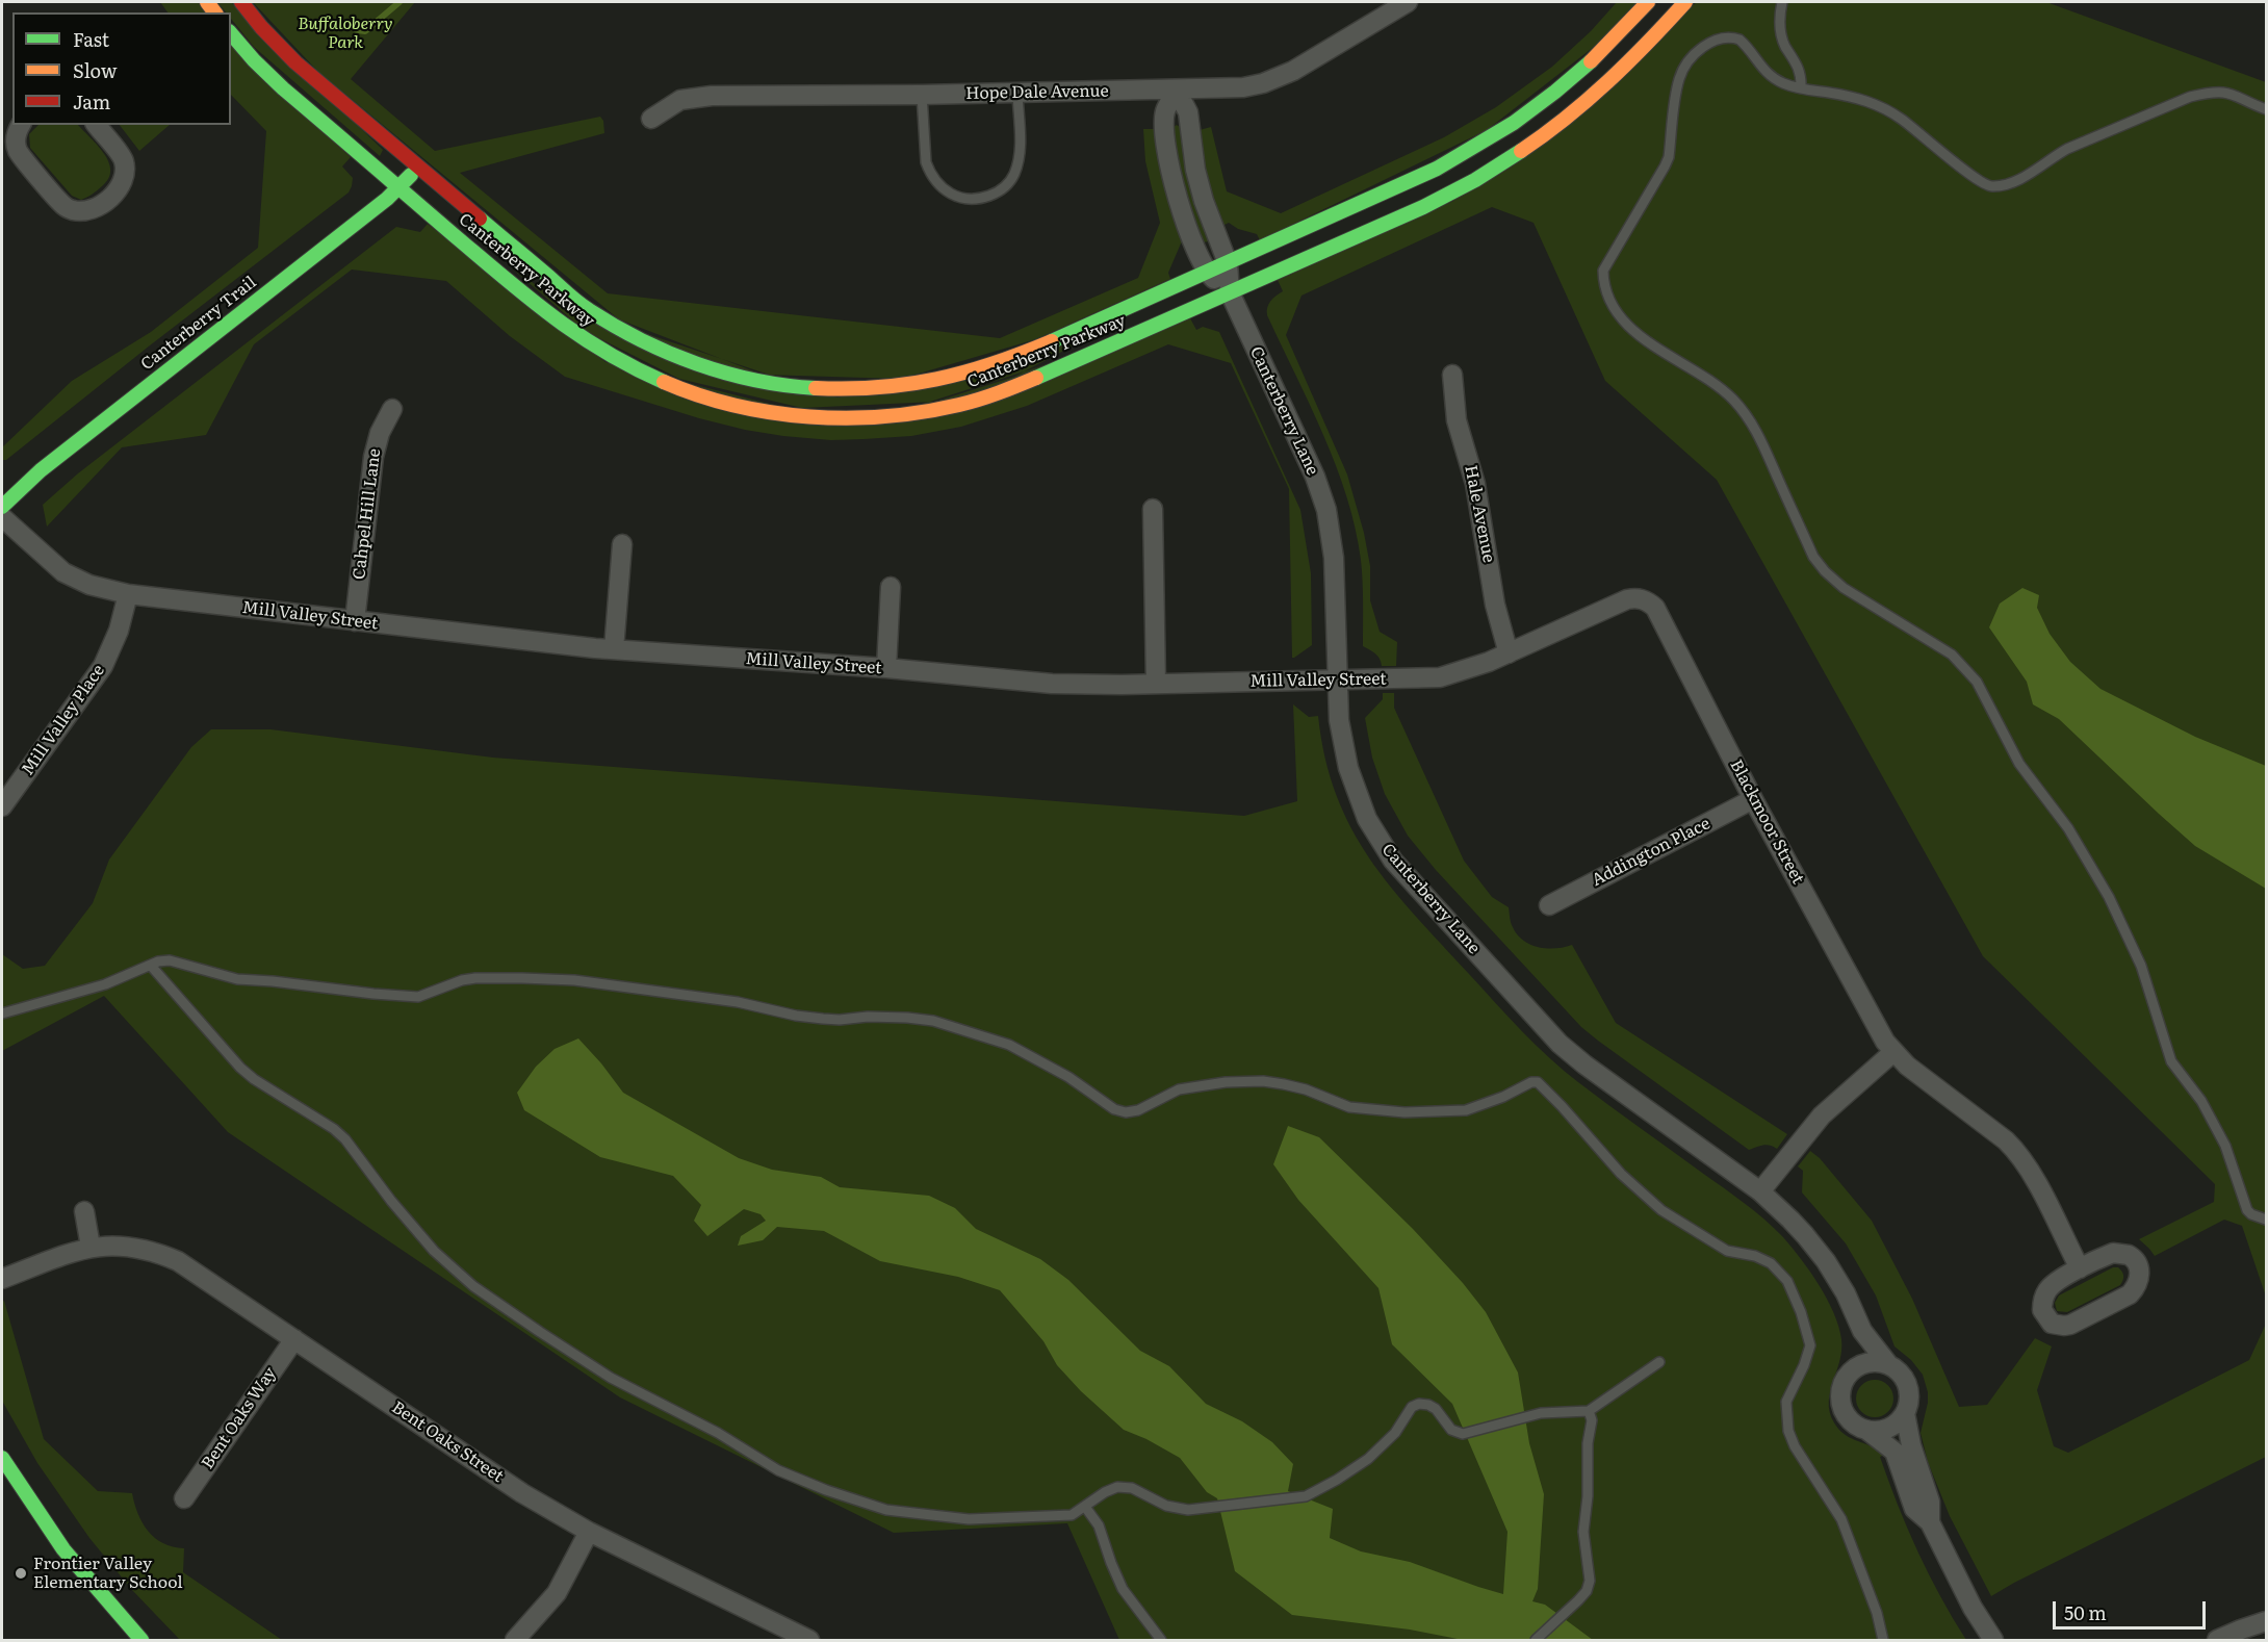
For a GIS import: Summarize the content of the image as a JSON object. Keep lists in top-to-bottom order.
{
  "streets": {
    "street": [
      "Hope Dale Avenue",
      "Canterberry Parkway",
      "Canterberry Trail",
      "Canterberry Lane",
      "Cahpel Hill Lane",
      "Hale Avenue",
      "Mill Valley Street",
      "Mill Valley Place",
      "Blackmoor Street",
      "Addington Place",
      "Bent Oaks Way",
      "Bent Oaks Street"
    ]
  },
  "crossings": [
    ["Hope Dale Avenue", "Canterberry Lane"],
    ["Canterberry Parkway", "Canterberry Trail"],
    ["Canterberry Parkway", "Canterberry Lane"],
    ["Canterberry Lane", "Mill Valley Street"],
    ["Cahpel Hill Lane", "Mill Valley Street"],
    ["Hale Avenue", "Mill Valley Street"],
    ["Mill Valley Street", "Mill Valley Place"],
    ["Mill Valley Street", "Blackmoor Street"],
    ["Blackmoor Street", "Addington Place"],
    ["Bent Oaks Way", "Bent Oaks Street"]
  ],
  "parks": ["Buffaloberry Park"],
  "places": ["Frontier Valley Elementary School"],
  "legend": ["Fast", "Slow", "Jam"],
  "scale_bar": "50 m"
}
